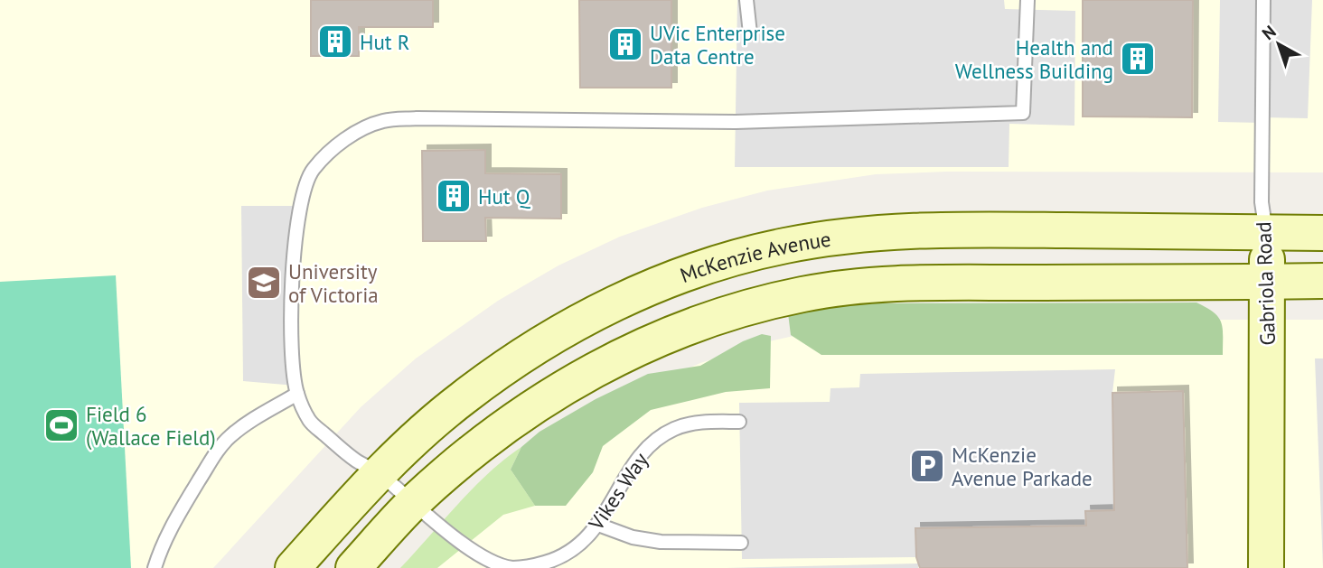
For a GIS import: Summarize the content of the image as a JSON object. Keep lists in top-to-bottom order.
{
  "streets": {
    "main road": ["McKenzie Avenue", "Gabriola Road"],
    "lane": ["Vikes Way"]
  },
  "crossings": [
    ["McKenzie Avenue", "Gabriola Road"],
    ["McKenzie Avenue", "Vikes Way"]
  ],
  "places": {
    "building": [
      "Hut R",
      "UVic Enterprise Data Centre",
      "Health and Wellness Building",
      "Hut Q"
    ],
    "school or university": ["University of Victoria"],
    "sports": ["Field 6 (Wallace Field)"],
    "parking": ["McKenzie Avenue Parkade"]
  },
  "north": "top left"
}
